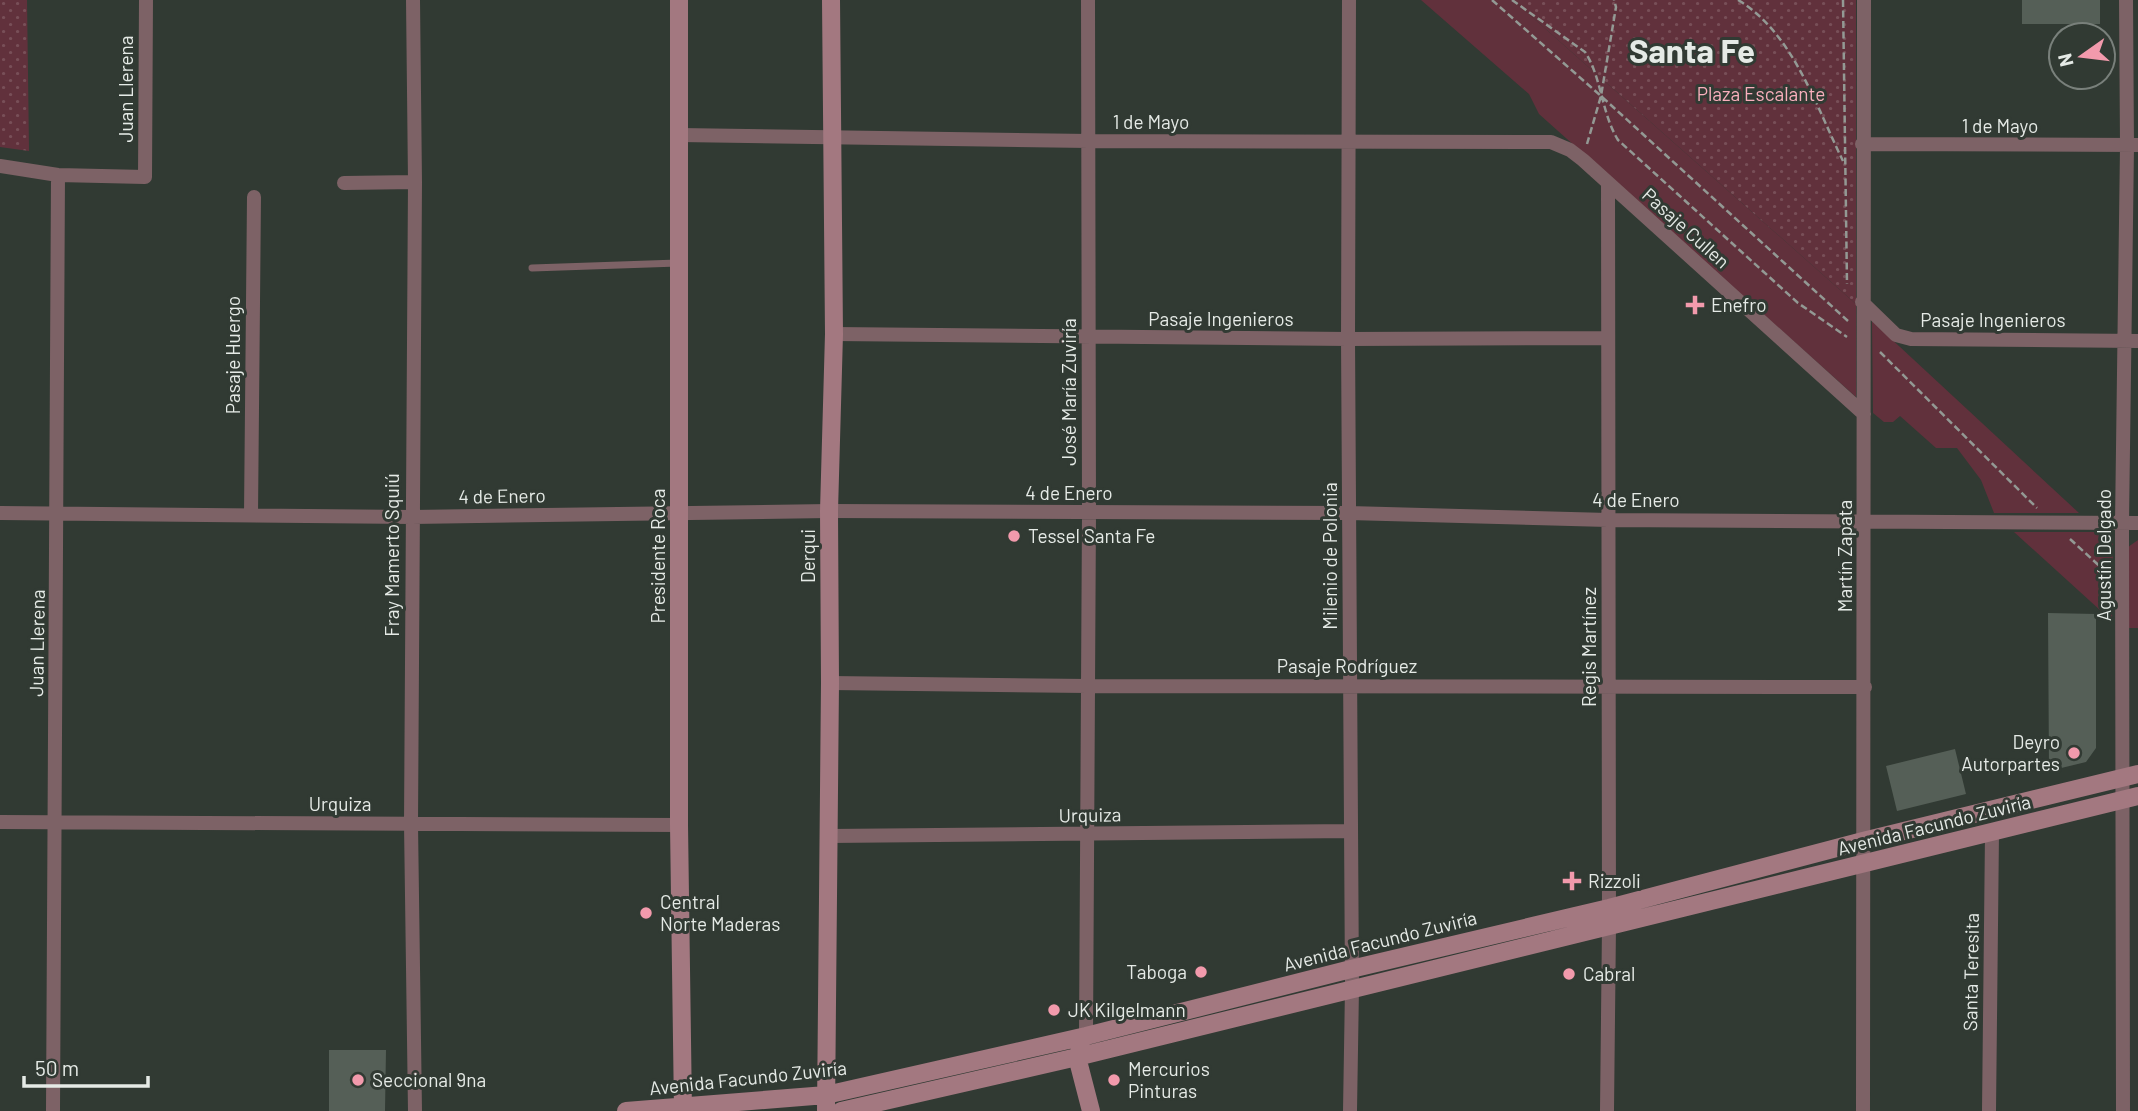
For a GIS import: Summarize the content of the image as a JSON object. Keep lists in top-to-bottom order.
{
  "streets": {
    "main road": ["Presidente Roca", "Derqui", "Avenida Facundo Zuviría"],
    "street": [
      "Juan Llerena",
      "1 de Mayo",
      "Pasaje Cullen",
      "Pasaje Ingenieros",
      "Pasaje Huergo",
      "José María Zuviría",
      "4 de Enero",
      "Fray Mamerto Squiú",
      "Agustín Delgado",
      "Milenio de Polonia",
      "Martín Zapata",
      "Regis Martínez",
      "Pasaje Rodríguez",
      "Urquiza",
      "Santa Teresita"
    ]
  },
  "crossings": [
    ["Juan Llerena", "4 de Enero"],
    ["Juan Llerena", "Urquiza"],
    ["1 de Mayo", "Pasaje Cullen"],
    ["1 de Mayo", "José María Zuviría"],
    ["1 de Mayo", "Agustín Delgado"],
    ["1 de Mayo", "Presidente Roca"],
    ["1 de Mayo", "Derqui"],
    ["1 de Mayo", "Milenio de Polonia"],
    ["1 de Mayo", "Martín Zapata"],
    ["1 de Mayo", "Regis Martínez"],
    ["Pasaje Cullen", "Martín Zapata"],
    ["Pasaje Cullen", "Regis Martínez"],
    ["Pasaje Ingenieros", "José María Zuviría"],
    ["Pasaje Ingenieros", "Agustín Delgado"],
    ["Pasaje Ingenieros", "Derqui"],
    ["Pasaje Ingenieros", "Milenio de Polonia"],
    ["Pasaje Ingenieros", "Martín Zapata"],
    ["Pasaje Ingenieros", "Regis Martínez"],
    ["Pasaje Huergo", "4 de Enero"],
    ["José María Zuviría", "4 de Enero"],
    ["José María Zuviría", "Pasaje Rodríguez"],
    ["José María Zuviría", "Urquiza"],
    ["José María Zuviría", "Avenida Facundo Zuviría"],
    ["4 de Enero", "Fray Mamerto Squiú"],
    ["4 de Enero", "Agustín Delgado"],
    ["4 de Enero", "Presidente Roca"],
    ["4 de Enero", "Derqui"],
    ["4 de Enero", "Milenio de Polonia"],
    ["4 de Enero", "Martín Zapata"],
    ["4 de Enero", "Regis Martínez"],
    ["Fray Mamerto Squiú", "Urquiza"],
    ["Agustín Delgado", "Avenida Facundo Zuviría"],
    ["Presidente Roca", "Urquiza"],
    ["Presidente Roca", "Avenida Facundo Zuviría"],
    ["Derqui", "Pasaje Rodríguez"],
    ["Derqui", "Urquiza"],
    ["Derqui", "Avenida Facundo Zuviría"],
    ["Milenio de Polonia", "Pasaje Rodríguez"],
    ["Milenio de Polonia", "Urquiza"],
    ["Milenio de Polonia", "Avenida Facundo Zuviría"],
    ["Martín Zapata", "Pasaje Rodríguez"],
    ["Martín Zapata", "Avenida Facundo Zuviría"],
    ["Regis Martínez", "Pasaje Rodríguez"],
    ["Regis Martínez", "Avenida Facundo Zuviría"],
    ["Avenida Facundo Zuviría", "Santa Teresita"]
  ],
  "districts": ["Santa Fe"],
  "parks": ["Plaza Escalante"],
  "places": {
    "health": ["Enefro", "Rizzoli"],
    "other": [
      "Tessel Santa Fe",
      "Deyro Autorpartes",
      "Central Norte Maderas",
      "Taboga",
      "Cabral",
      "JK Kilgelmann",
      "Seccional 9na",
      "Mercurios Pinturas"
    ]
  },
  "scale_bar": "50 m",
  "north": "left"
}
